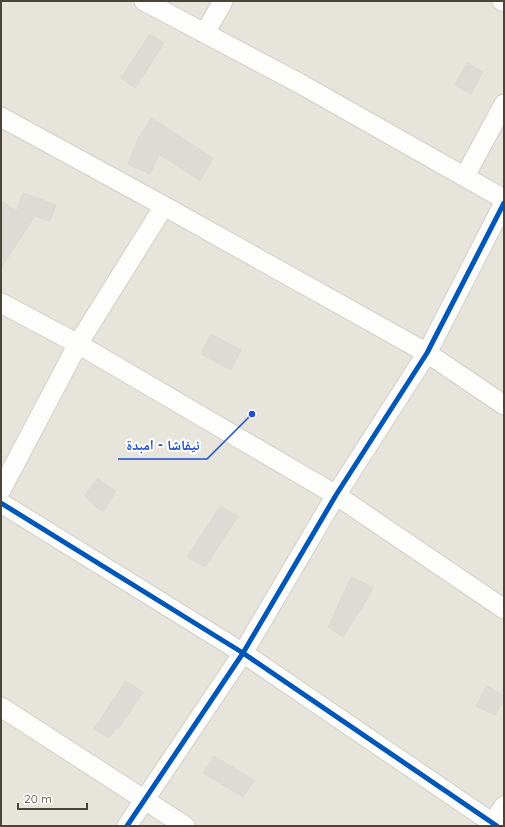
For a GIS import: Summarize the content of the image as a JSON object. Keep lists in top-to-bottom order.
{
  "places": ["نيفاشا - امبدة"],
  "scale_bar": "20 m"
}
